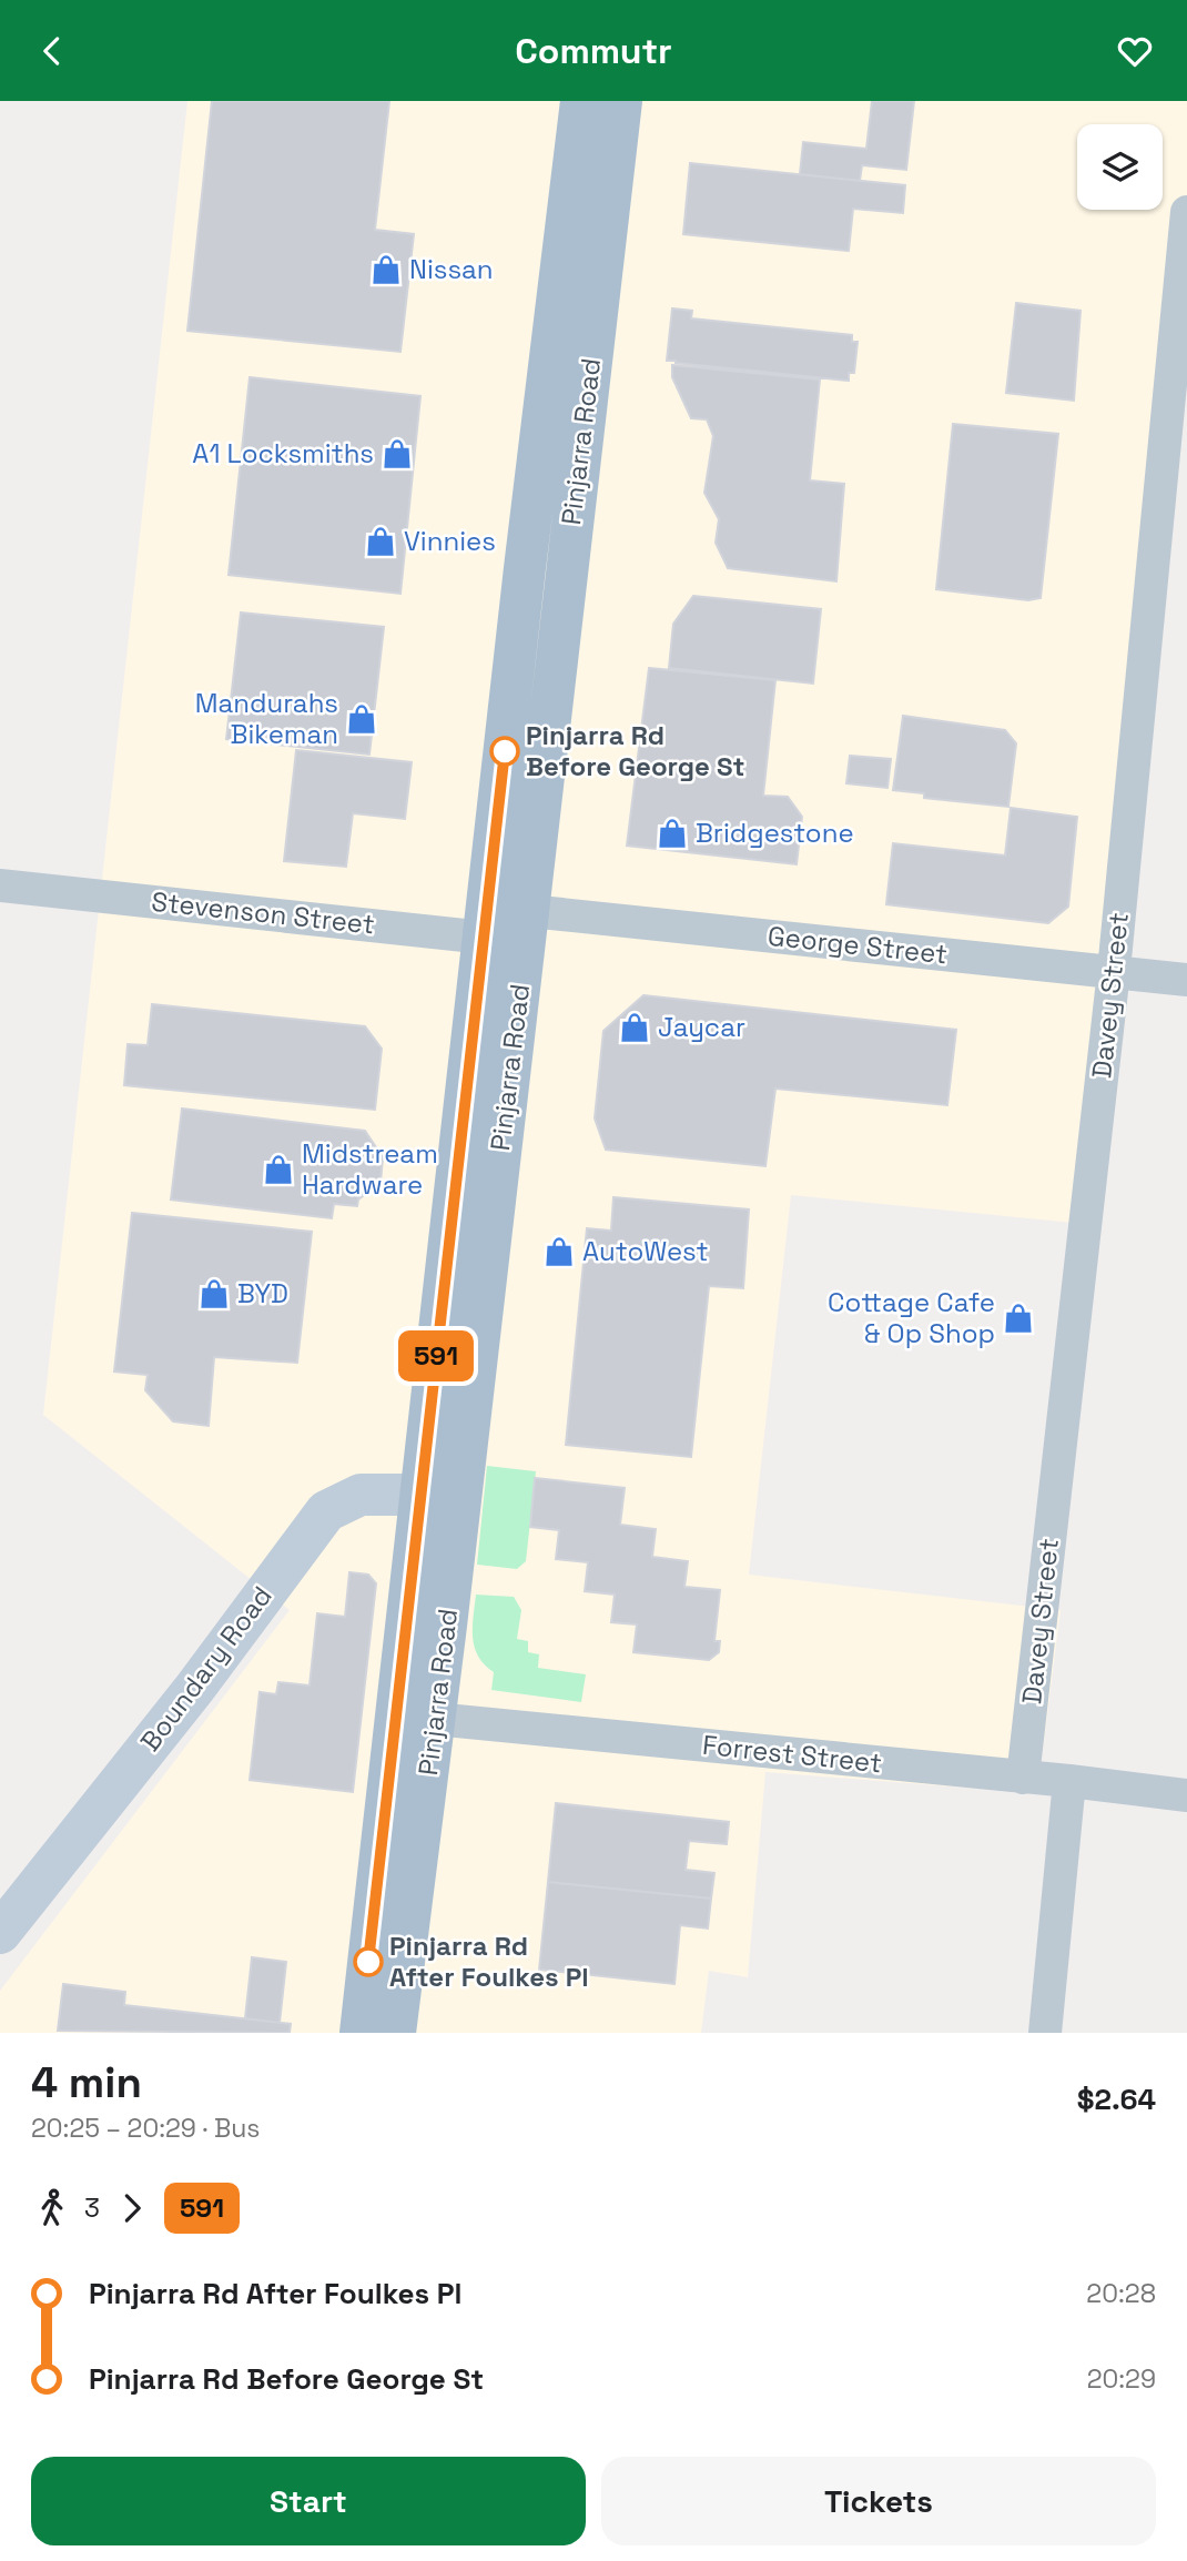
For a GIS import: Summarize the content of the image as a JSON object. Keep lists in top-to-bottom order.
{
  "streets": {
    "main road": ["Pinjarra Road"],
    "street": [
      "Stevenson Street",
      "George Street",
      "Davey Street",
      "Boundary Road",
      "Forrest Street"
    ]
  },
  "crossings": [
    ["Pinjarra Road", "Stevenson Street"],
    ["Pinjarra Road", "George Street"],
    ["Pinjarra Road", "Boundary Road"],
    ["Pinjarra Road", "Forrest Street"],
    ["Stevenson Street", "George Street"],
    ["George Street", "Davey Street"],
    ["Davey Street", "Forrest Street"]
  ],
  "places": {
    "shop": [
      "Nissan",
      "A1 Locksmiths",
      "Vinnies",
      "Mandurahs Bikeman",
      "Bridgestone",
      "Jaycar",
      "Midstream Hardware",
      "AutoWest",
      "BYD",
      "Cottage Cafe & Op Shop"
    ],
    "other": ["Pinjarra Rd Before George St", "Pinjarra Rd After Foulkes Pl"]
  },
  "lines": ["bus line 591"],
  "page": {
    "header": "Commutr",
    "on_map": "591",
    "heading": ["4 min", "20:25 – 20:29 · Bus", "$2.64"],
    "legs": ["3", "591"],
    "list": [
      {
        "name": "Pinjarra Rd After Foulkes Pl",
        "value": "20:28"
      },
      {
        "name": "Pinjarra Rd Before George St",
        "value": "20:29"
      }
    ],
    "buttons": ["Start", "Tickets"]
  }
}
